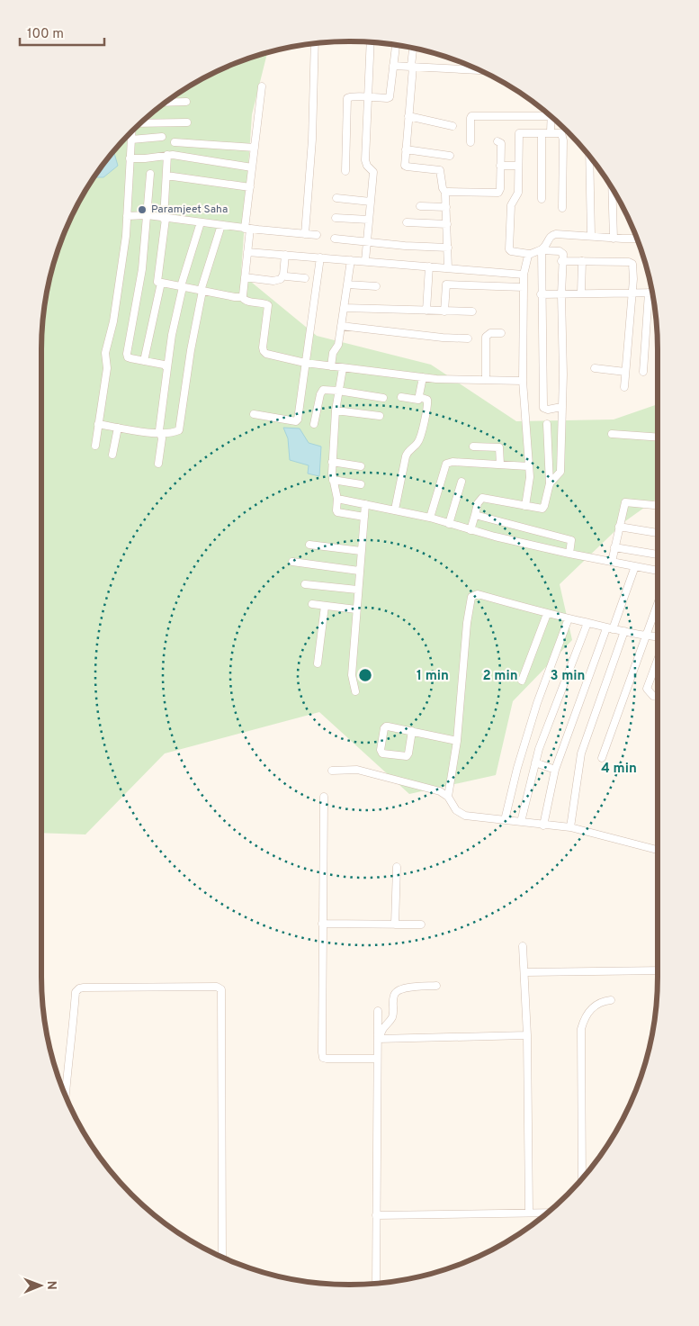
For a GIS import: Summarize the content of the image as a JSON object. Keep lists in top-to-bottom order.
{
  "places": ["Paramjeet Saha"],
  "scale_bar": "100 m",
  "north": "right",
  "rings": [
    "1 min",
    "2 min",
    "3 min",
    "4 min"
  ]
}
